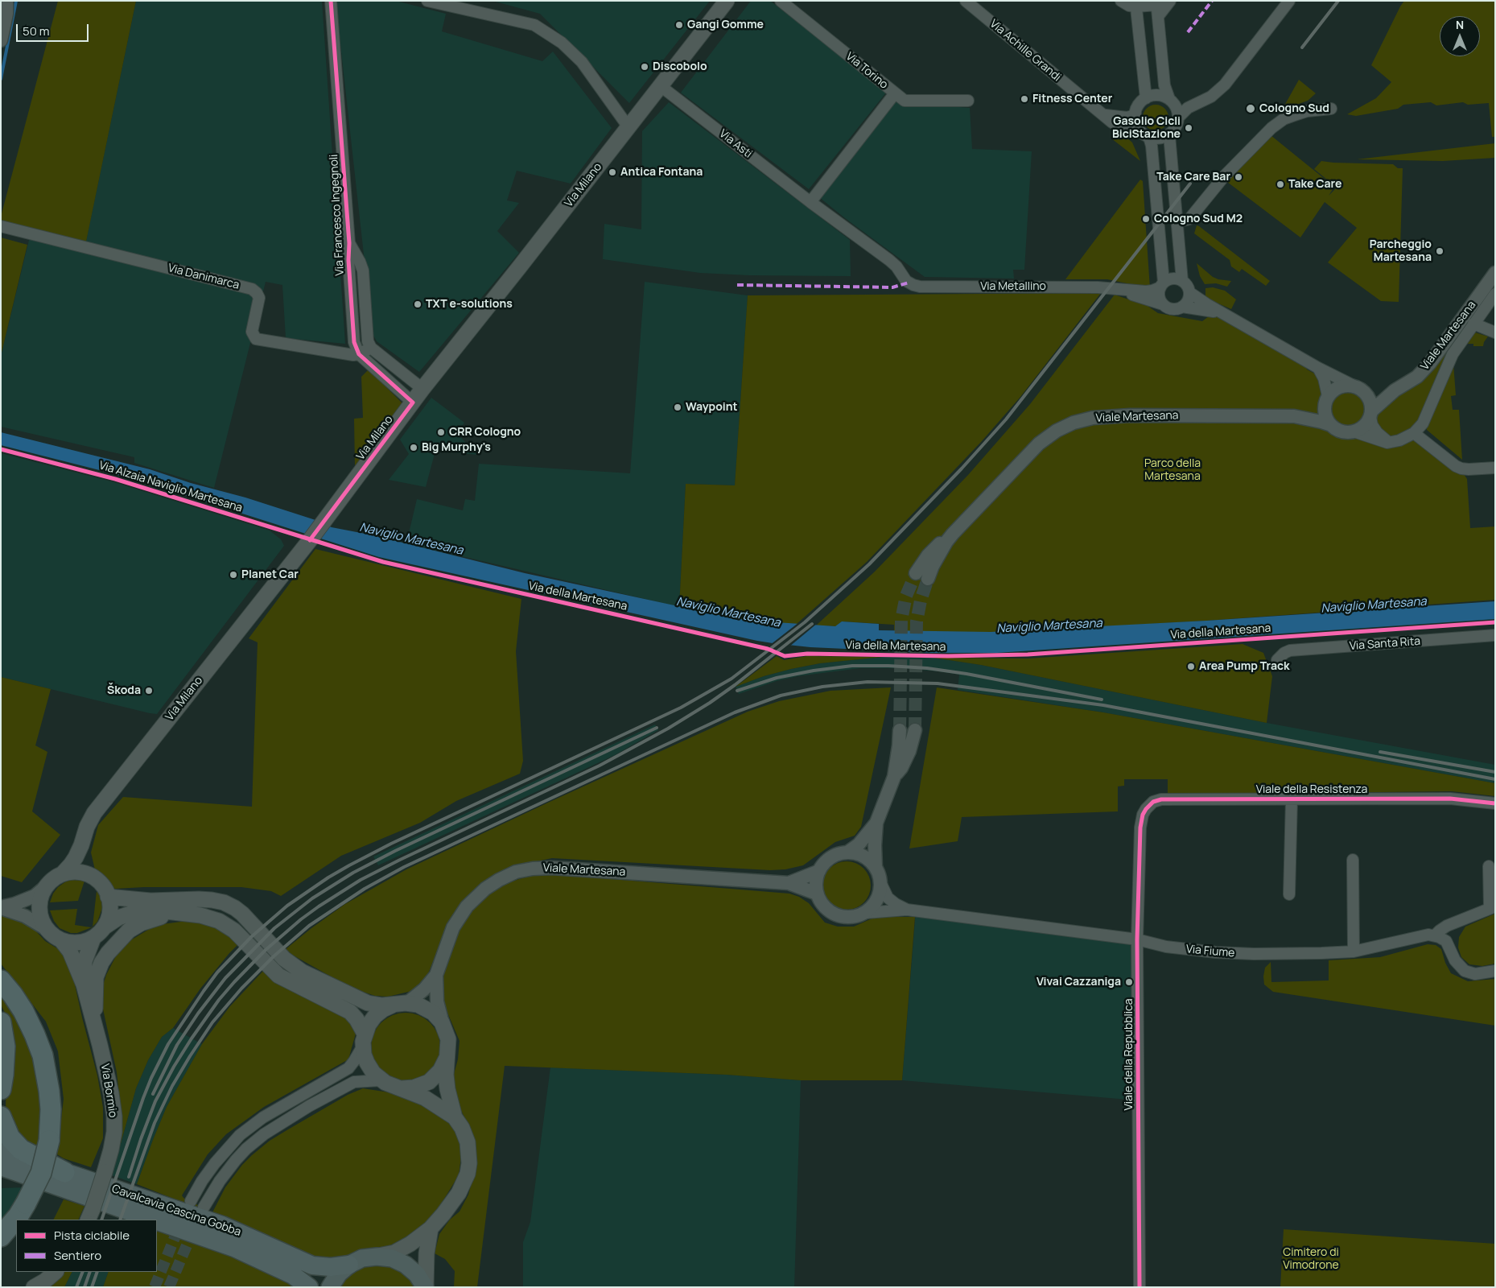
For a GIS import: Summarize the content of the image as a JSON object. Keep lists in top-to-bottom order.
{
  "streets": {
    "highway": ["Cavalcavia Cascina Gobba"],
    "main road": ["Via Milano", "Via Bormio"],
    "street": [
      "Via Achille Grandi",
      "Via Torino",
      "Via Asti",
      "Via Francesco Ingegnoli",
      "Via Danimarca",
      "Via Metallino",
      "Viale Martesana",
      "Via Santa Rita",
      "Viale della Resistenza",
      "Via Fiume",
      "Viale della Repubblica"
    ],
    "cycle path": ["Via Alzaia Naviglio Martesana"]
  },
  "crossings": [
    ["Via Asti", "Via Milano"],
    ["Via Asti", "Via Metallino"],
    ["Via Milano", "Via Bormio"],
    ["Via Francesco Ingegnoli", "Via Danimarca"],
    ["Viale Martesana", "Via Fiume"],
    ["Viale della Resistenza", "Viale della Repubblica"],
    ["Via Fiume", "Viale della Repubblica"]
  ],
  "water": ["Naviglio Martesana"],
  "parks": ["Parco della Martesana", "Cimitero di Vimodrone"],
  "places": [
    "Gangi Gomme",
    "Discobolo",
    "Fitness Center",
    "Cologno Sud",
    "Gasolio Cicli BiciStazione",
    "Antica Fontana",
    "Take Care Bar",
    "Take Care",
    "Cologno Sud M2",
    "Parcheggio Martesana",
    "TXT e-solutions",
    "Waypoint",
    "CRR Cologno",
    "Big Murphy's",
    "Planet Car",
    "Area Pump Track",
    "Škoda",
    "Vivai Cazzaniga"
  ],
  "legend": ["Pista ciclabile", "Sentiero"],
  "scale_bar": "50 m",
  "north": "top"
}
